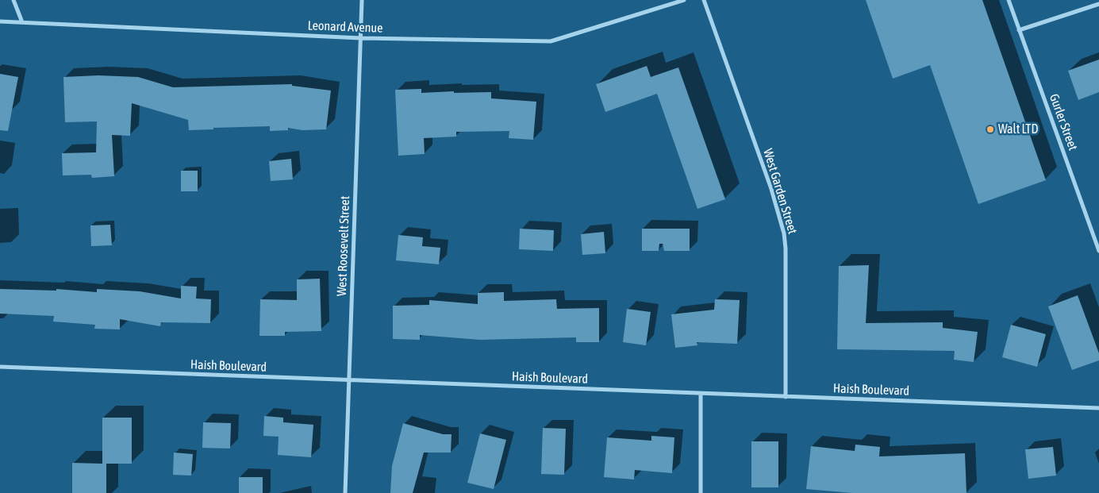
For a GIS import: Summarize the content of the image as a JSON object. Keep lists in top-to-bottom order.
{
  "streets": {
    "street": [
      "Leonard Avenue",
      "Gurler Street",
      "West Garden Street",
      "West Roosevelt Street",
      "Haish Boulevard"
    ]
  },
  "crossings": [
    ["Leonard Avenue", "West Roosevelt Street"],
    ["West Garden Street", "Haish Boulevard"],
    ["West Roosevelt Street", "Haish Boulevard"]
  ],
  "places": ["Walt LTD"]
}
